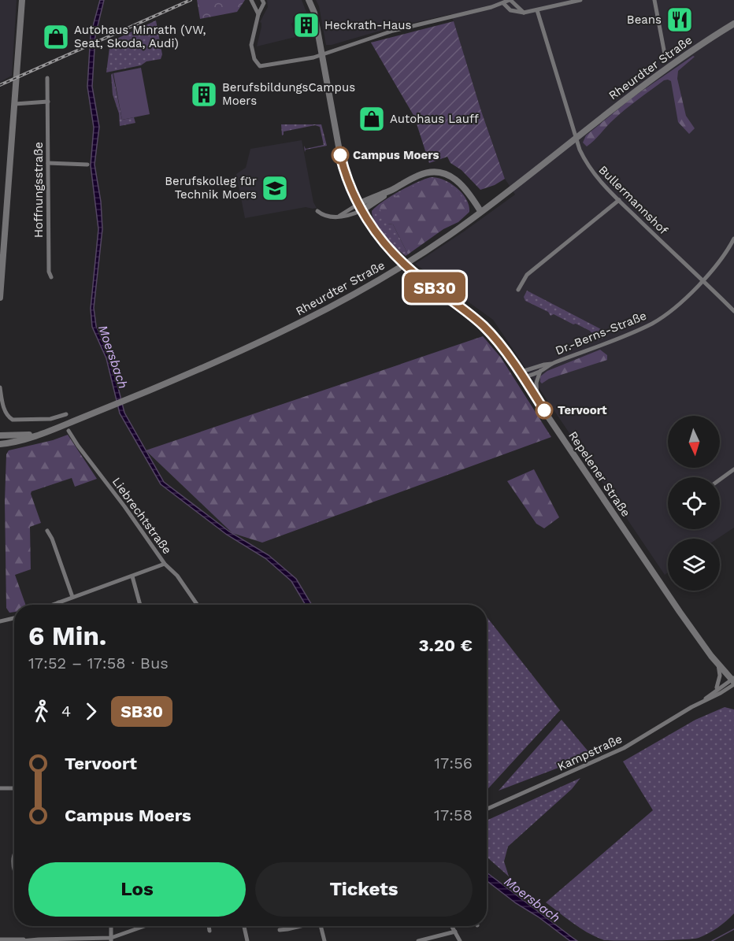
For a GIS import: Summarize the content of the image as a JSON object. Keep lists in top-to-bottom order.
{
  "streets": {
    "main road": ["Rheurdter Straße", "Repelener Straße"],
    "street": [
      "Hoffnungsstraße",
      "Bullermannshof",
      "Dr.-Berns-Straße",
      "Liebrechtstraße",
      "Kampstraße"
    ]
  },
  "crossings": [
    ["Bullermannshof", "Dr.-Berns-Straße"],
    ["Dr.-Berns-Straße", "Repelener Straße"],
    ["Repelener Straße", "Kampstraße"]
  ],
  "water": ["Moersbach"],
  "places": {
    "restaurant": ["Beans"],
    "building": ["Heckrath-Haus", "BerufsbildungsCampus Moers"],
    "shop": ["Autohaus Minrath (VW, Seat, Skoda, Audi)", "Autohaus Lauff"],
    "other": ["Campus Moers", "Tervoort"],
    "school or university": ["Berufskolleg für Technik Moers"]
  },
  "lines": ["bus line SB30"],
  "north": "bottom",
  "page": {
    "on_map": "SB30",
    "heading": ["6 Min.", "17:52 – 17:58 · Bus", "3.20 €"],
    "legs": ["4", "SB30"],
    "list": [
      {
        "name": "Tervoort",
        "value": "17:56"
      },
      {
        "name": "Campus Moers",
        "value": "17:58"
      }
    ],
    "buttons": ["Los", "Tickets"]
  }
}
